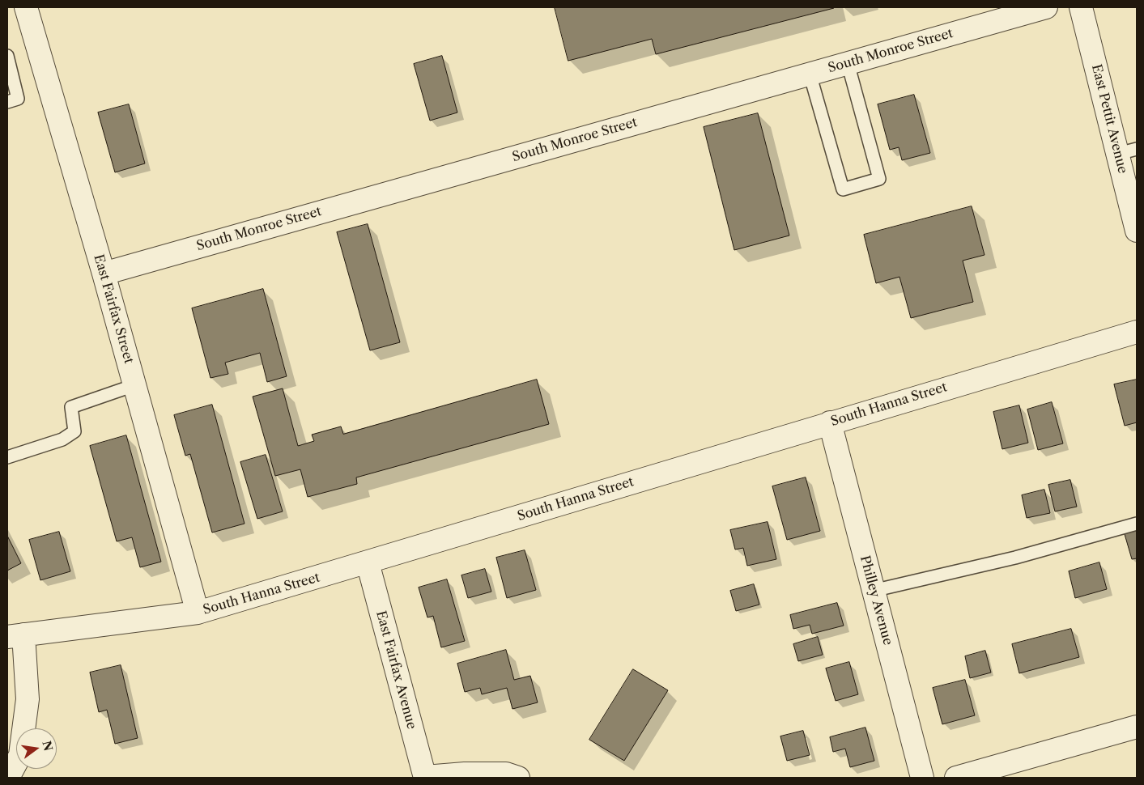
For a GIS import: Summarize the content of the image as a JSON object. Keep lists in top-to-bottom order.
{
  "streets": {
    "street": [
      "South Monroe Street",
      "East Pettit Avenue",
      "East Fairfax Street",
      "South Hanna Street",
      "Philley Avenue",
      "East Fairfax Avenue"
    ]
  },
  "crossings": [
    ["South Monroe Street", "East Fairfax Street"],
    ["East Fairfax Street", "South Hanna Street"],
    ["South Hanna Street", "Philley Avenue"],
    ["South Hanna Street", "East Fairfax Avenue"]
  ],
  "north": "right"
}
